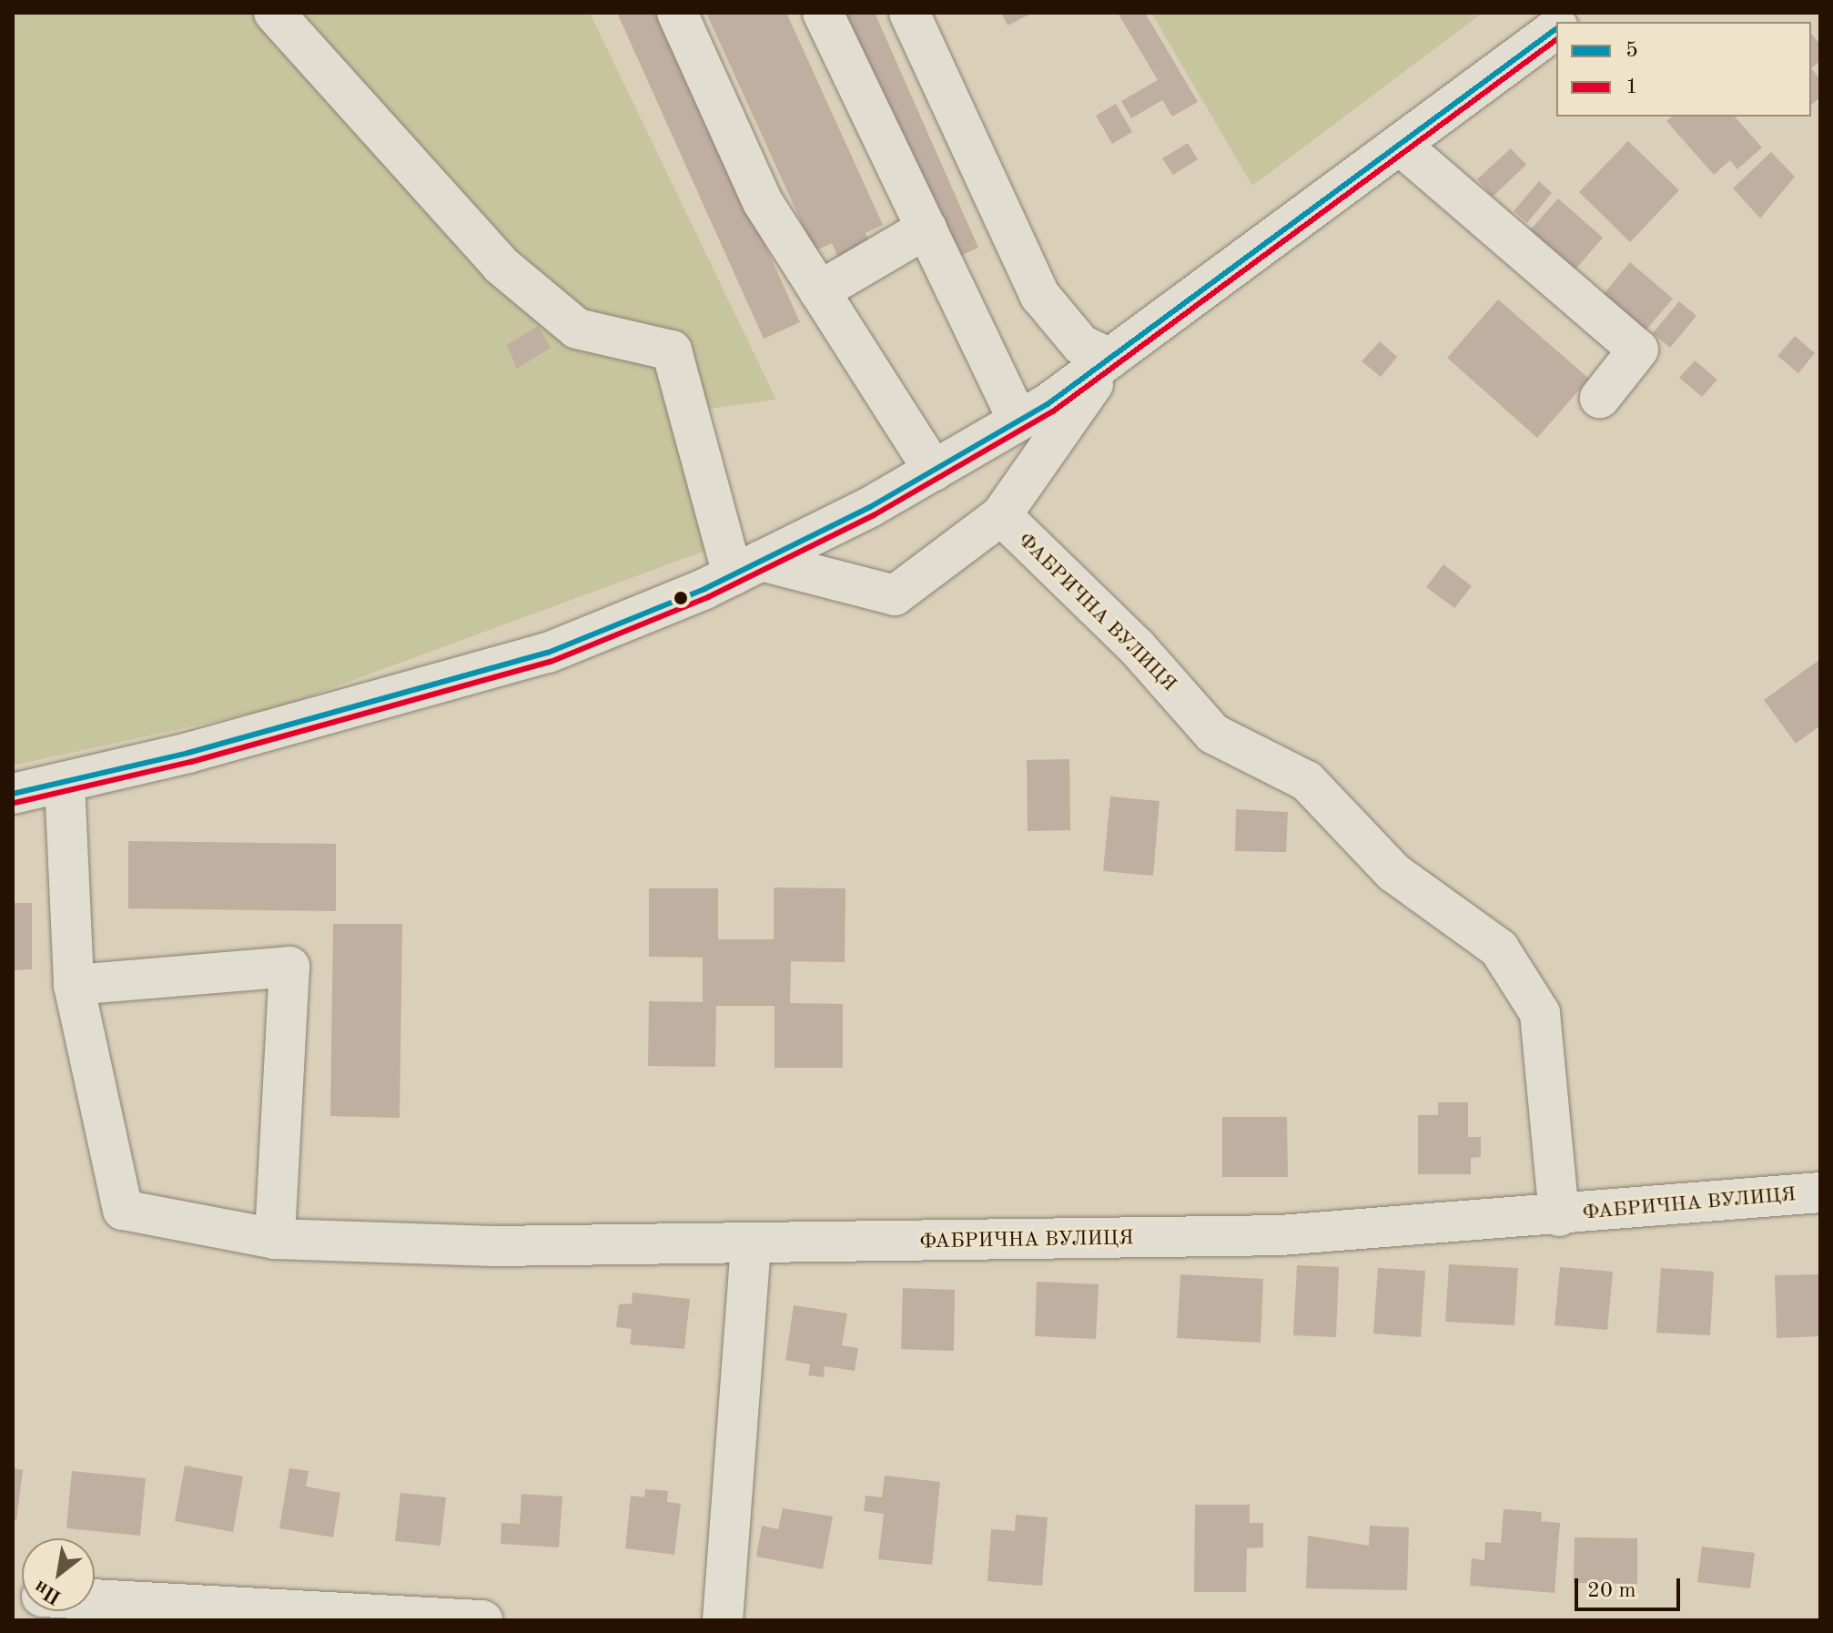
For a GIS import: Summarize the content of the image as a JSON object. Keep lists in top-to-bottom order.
{
  "streets": {
    "street": ["ФАБРИЧНА ВУЛИЦЯ"]
  },
  "lines": ["transit line 5", "transit line 1"],
  "legend": ["5", "1"],
  "scale_bar": "20 m",
  "north": "bottom left"
}
